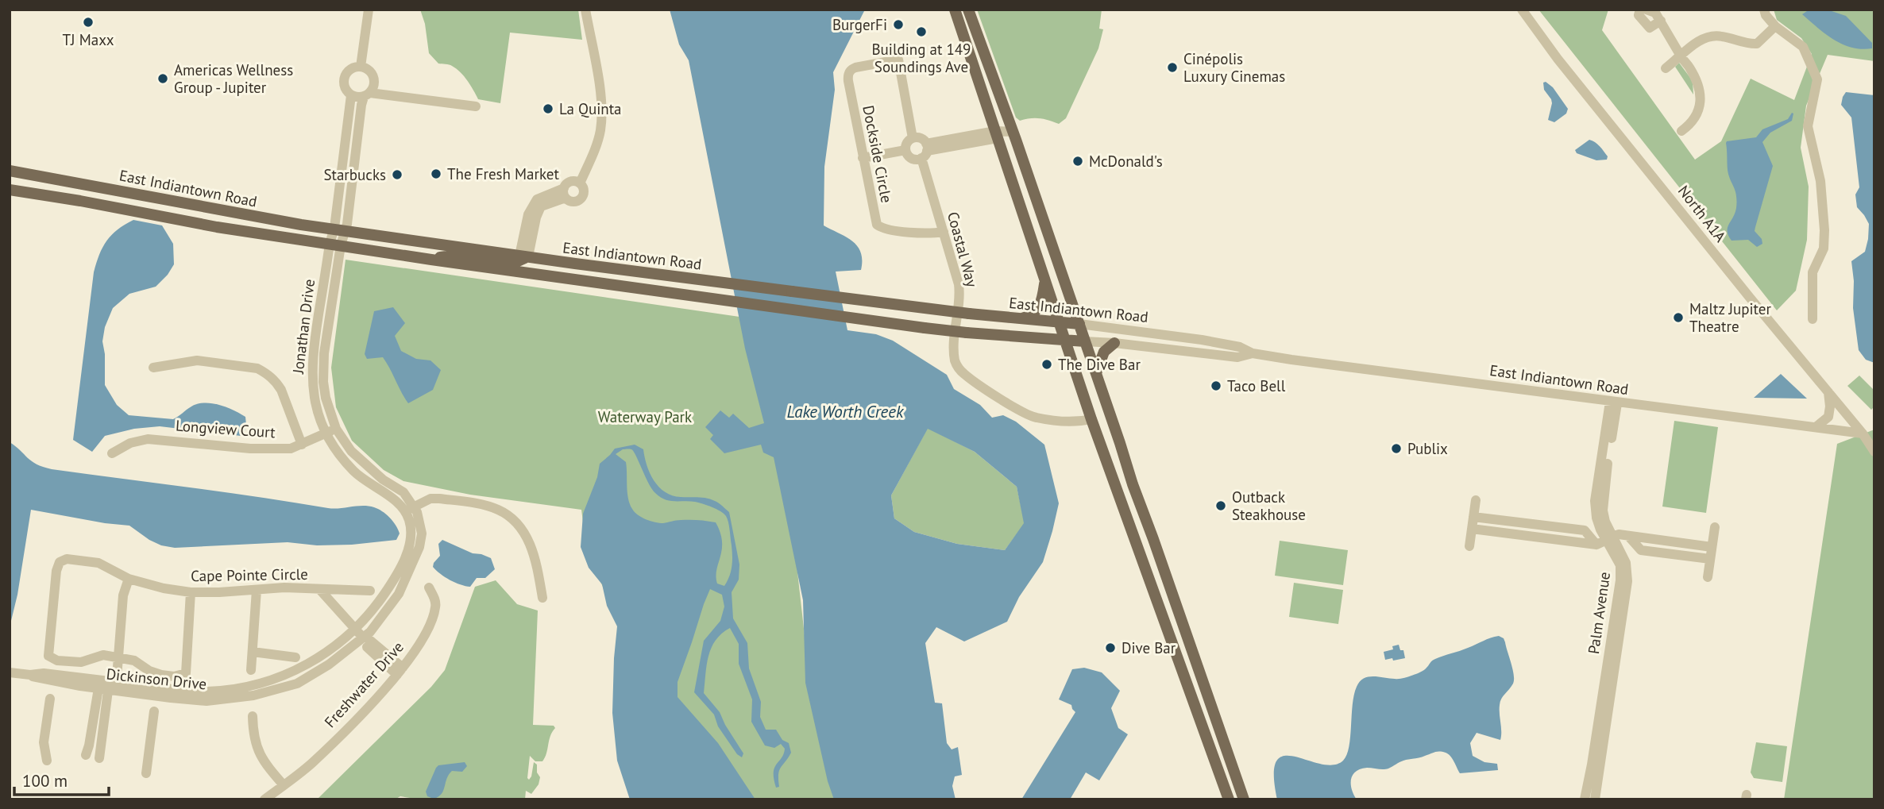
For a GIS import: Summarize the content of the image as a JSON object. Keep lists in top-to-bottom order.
{
  "streets": {
    "main road": ["East Indiantown Road"],
    "street": [
      "Dockside Circle",
      "North A1A",
      "Coastal Way",
      "Jonathan Drive",
      "Longview Court",
      "Cape Pointe Circle",
      "Palm Avenue",
      "Dickinson Drive",
      "Freshwater Drive"
    ]
  },
  "crossings": [
    ["Dockside Circle", "Coastal Way"],
    ["East Indiantown Road", "North A1A"],
    ["East Indiantown Road", "Jonathan Drive"],
    ["East Indiantown Road", "Palm Avenue"],
    ["Jonathan Drive", "Longview Court"],
    ["Jonathan Drive", "Dickinson Drive"],
    ["Cape Pointe Circle", "Dickinson Drive"],
    ["Cape Pointe Circle", "Freshwater Drive"]
  ],
  "water": ["Lake Worth Creek"],
  "parks": ["Waterway Park"],
  "places": [
    "TJ Maxx",
    "BurgerFi",
    "Building at 149 Soundings Ave",
    "Cinépolis Luxury Cinemas",
    "Americas Wellness Group - Jupiter",
    "La Quinta",
    "McDonald's",
    "The Fresh Market",
    "Starbucks",
    "Maltz Jupiter Theatre",
    "The Dive Bar",
    "Taco Bell",
    "Publix",
    "Outback Steakhouse",
    "Dive Bar"
  ],
  "scale_bar": "100 m"
}
